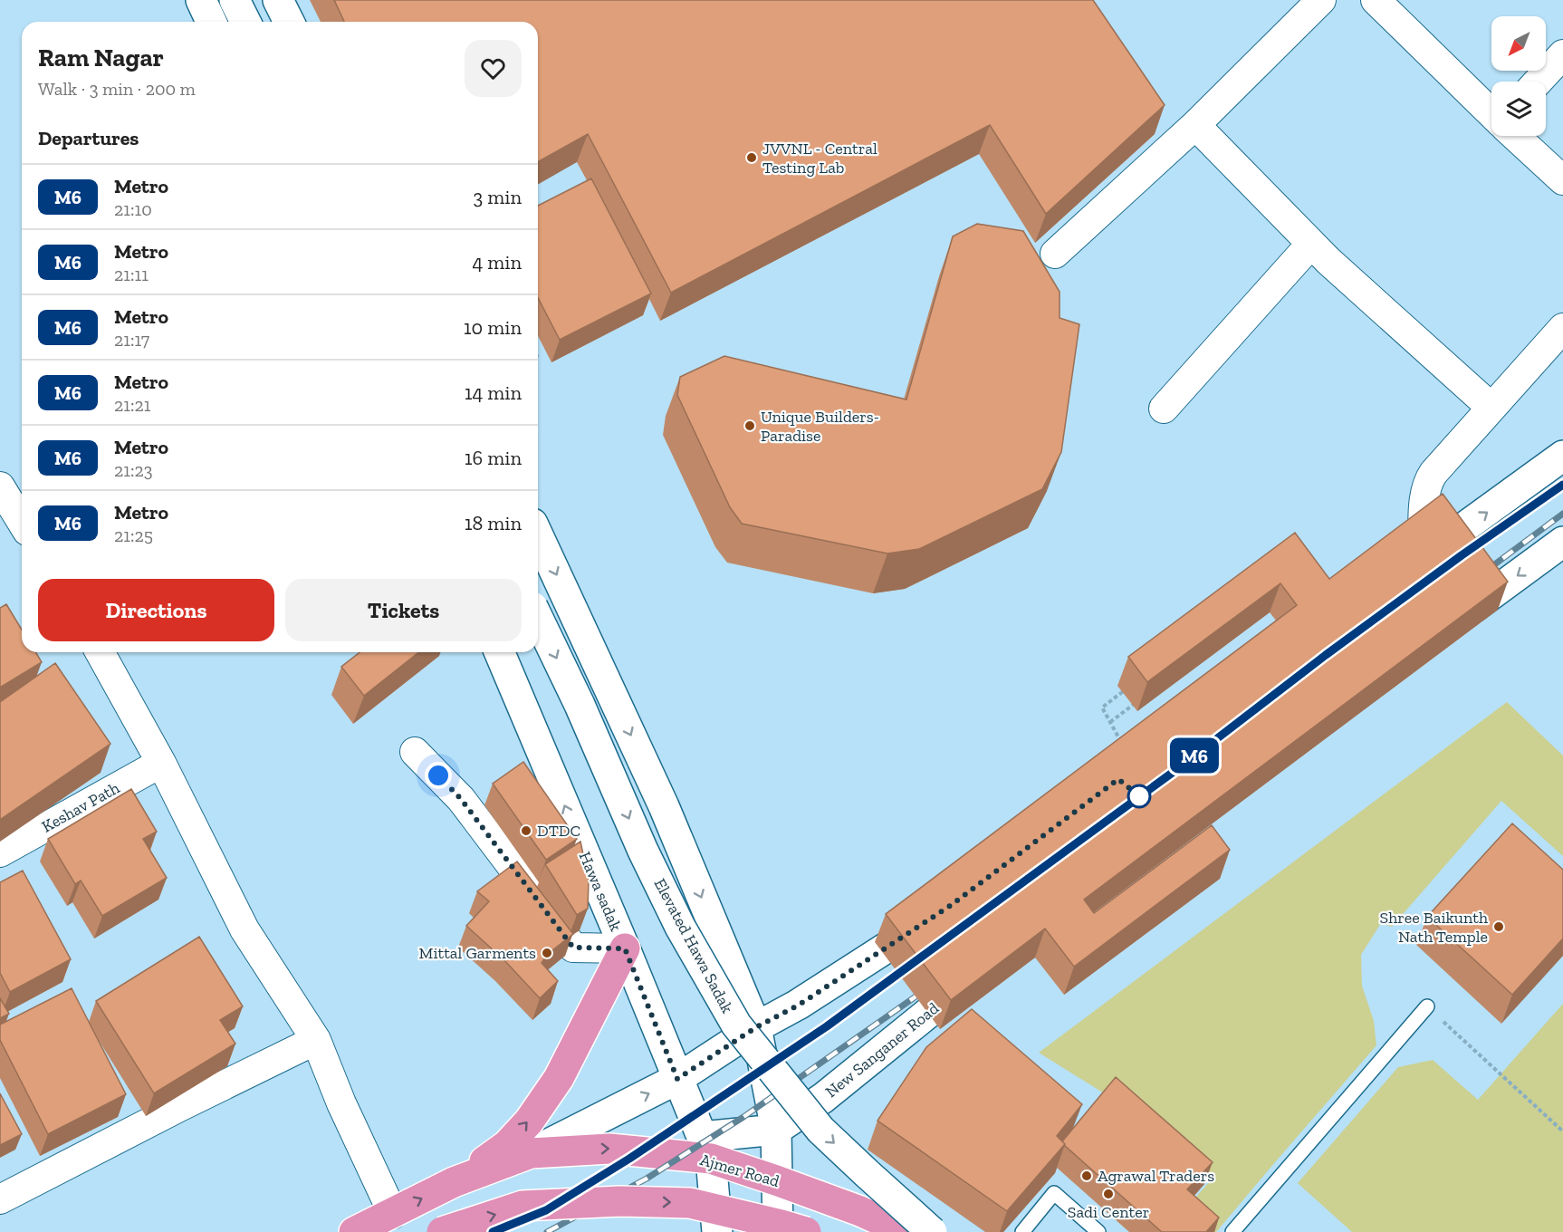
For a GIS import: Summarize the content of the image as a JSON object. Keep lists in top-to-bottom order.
{
  "streets": {
    "highway": ["Ajmer Road"],
    "main road": ["Hawa sadak", "Elevated Hawa Sadak", "New Sanganer Road"],
    "street": ["Keshav Path"]
  },
  "crossings": [
    ["Hawa sadak", "New Sanganer Road"],
    ["Hawa sadak", "Ajmer Road"],
    ["New Sanganer Road", "Ajmer Road"]
  ],
  "places": [
    "JVVNL - Central Testing Lab",
    "Unique Builders- Paradise",
    "DTDC",
    "Shree Baikunth Nath Temple",
    "Mittal Garments",
    "Agrawal Traders",
    "Sadi Center"
  ],
  "lines": ["metro line M6"],
  "north": "bottom left",
  "page": {
    "on_map": "M6",
    "heading": [
      ["Ram Nagar", "Walk · 3 min · 200 m"],
      "Departures"
    ],
    "list": [
      {
        "mark": "M6",
        "name": "Metro",
        "note": "21:10",
        "value": "3 min"
      },
      {
        "mark": "M6",
        "name": "Metro",
        "note": "21:11",
        "value": "4 min"
      },
      {
        "mark": "M6",
        "name": "Metro",
        "note": "21:17",
        "value": "10 min"
      },
      {
        "mark": "M6",
        "name": "Metro",
        "note": "21:21",
        "value": "14 min"
      },
      {
        "mark": "M6",
        "name": "Metro",
        "note": "21:23",
        "value": "16 min"
      },
      {
        "mark": "M6",
        "name": "Metro",
        "note": "21:25",
        "value": "18 min"
      }
    ],
    "buttons": ["Directions", "Tickets"]
  }
}
